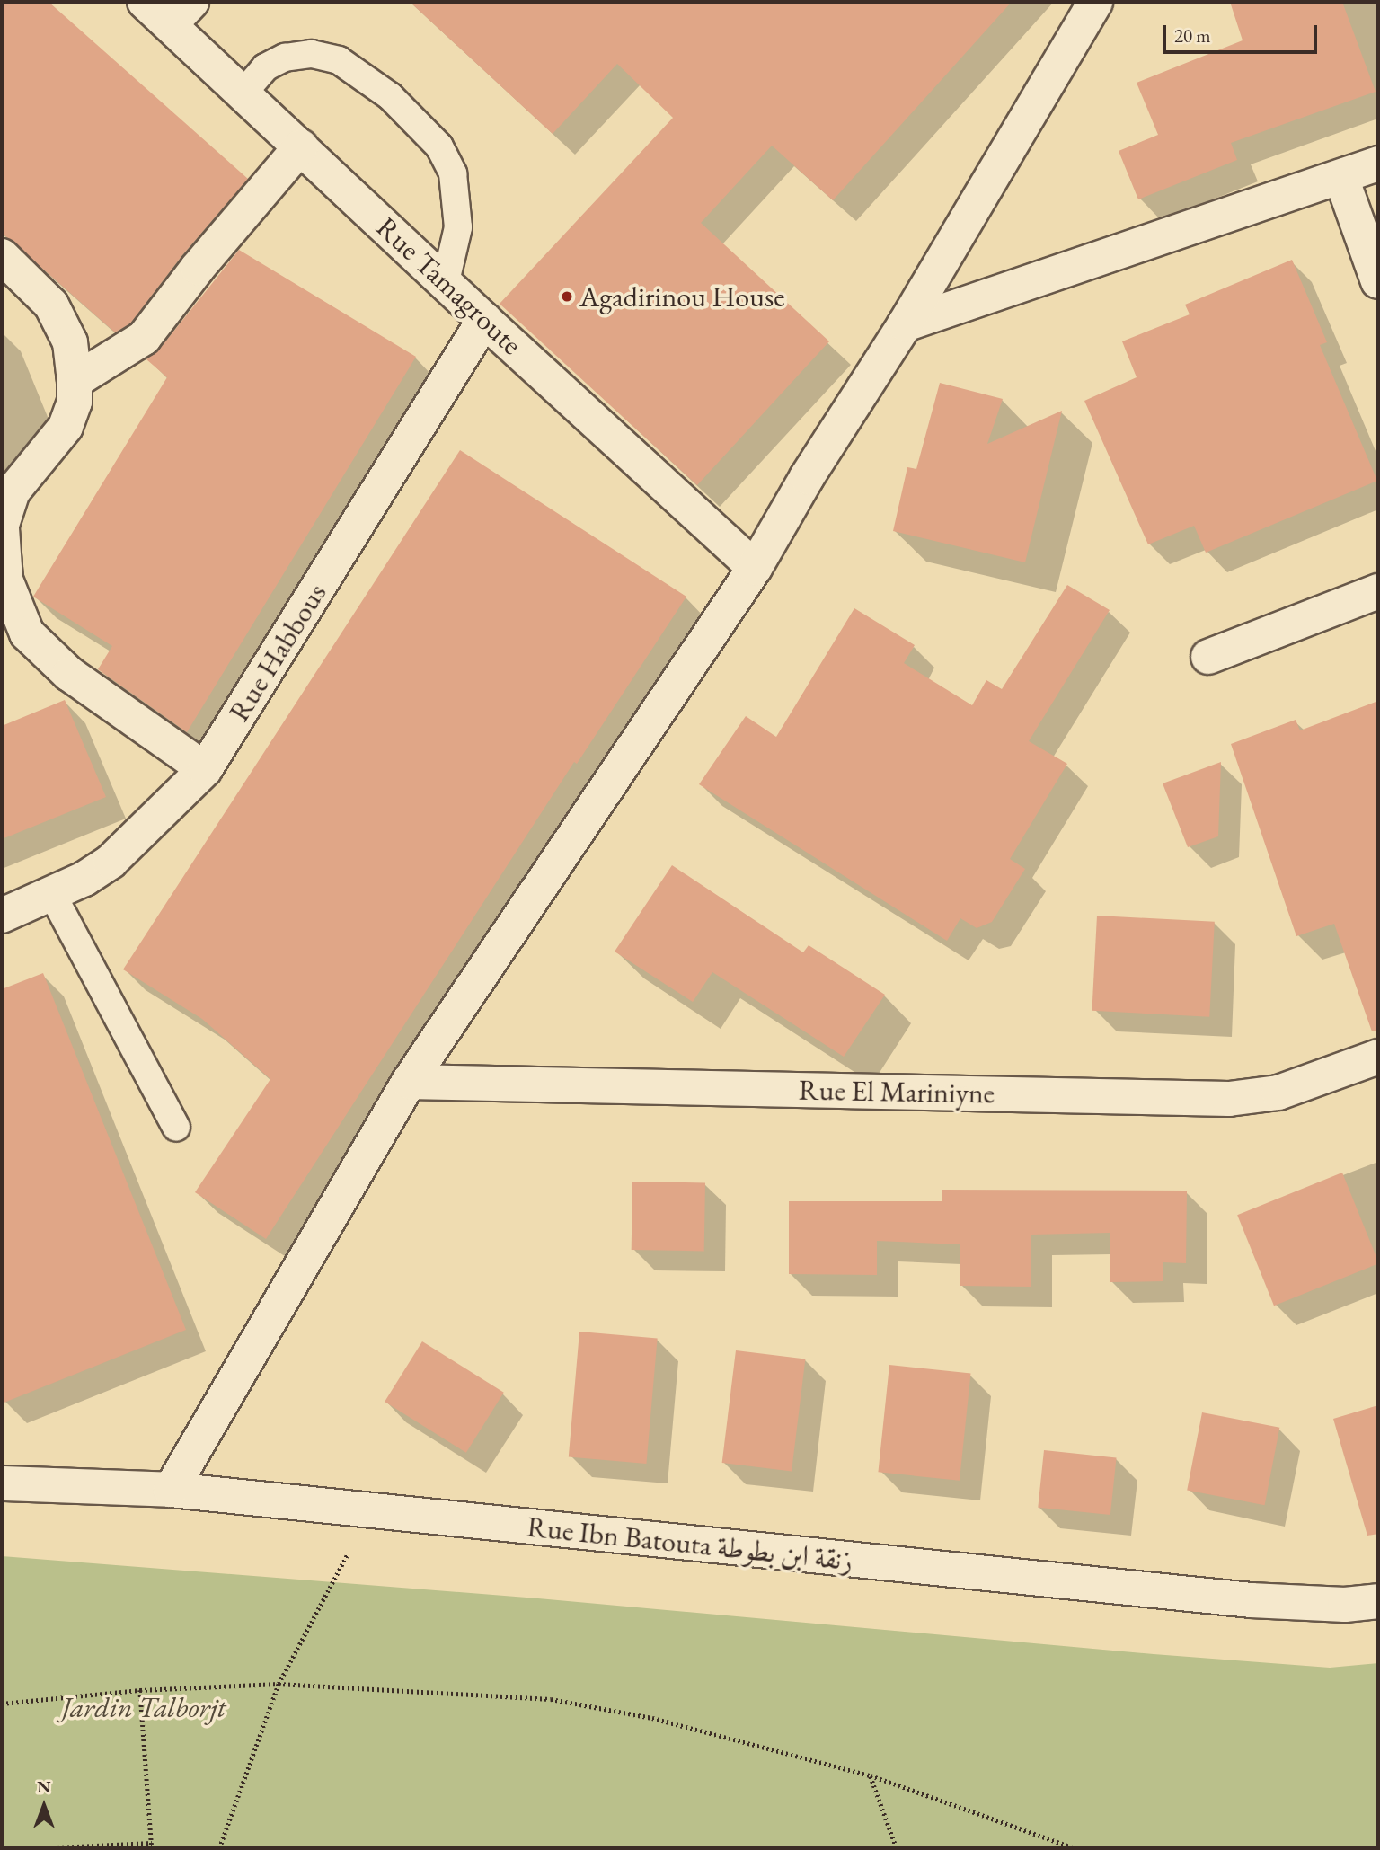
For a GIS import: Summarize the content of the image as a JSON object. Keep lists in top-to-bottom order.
{
  "streets": {
    "street": [
      "Rue Tamagroute",
      "Rue Habbous",
      "Rue El Mariniyne",
      "Rue Ibn Batouta زنقة ابن بطوطة"
    ]
  },
  "crossings": [
    ["Rue Tamagroute", "Rue Habbous"]
  ],
  "parks": ["Jardin Talborjt"],
  "places": ["Agadirinou House"],
  "scale_bar": "20 m",
  "north": "top"
}
